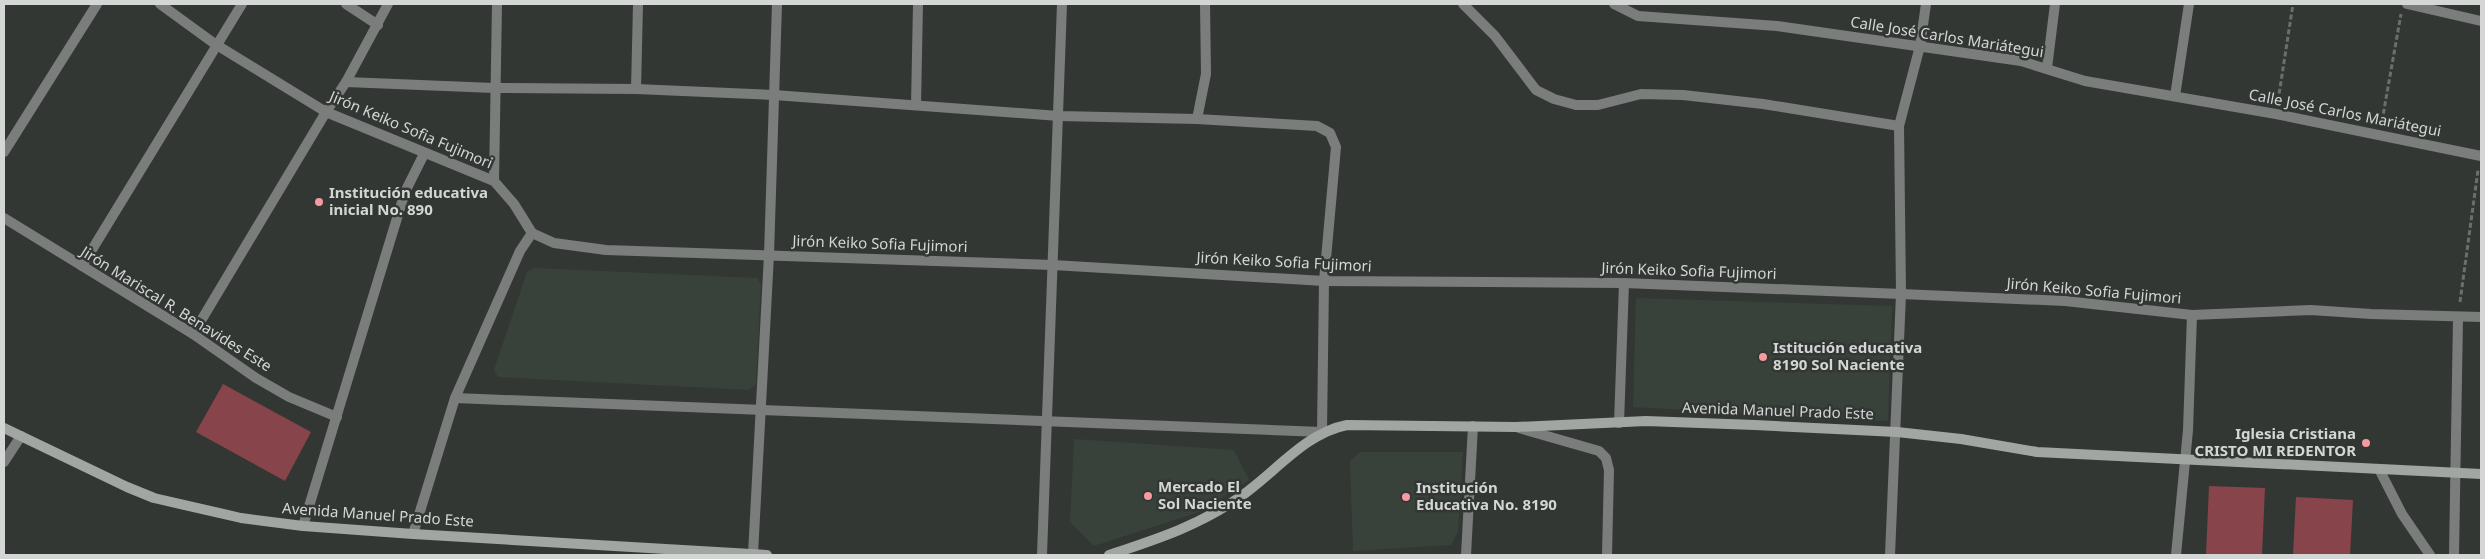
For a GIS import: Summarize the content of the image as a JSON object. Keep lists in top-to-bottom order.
{
  "streets": {
    "street": [
      "Calle José Carlos Mariátegui",
      "Jirón Keiko Sofia Fujimori",
      "Jirón Mariscal R. Benavides Este",
      "Avenida Manuel Prado Este"
    ]
  },
  "places": [
    "Institución educativa inicial No. 890",
    "Istitución educativa 8190 Sol Naciente",
    "Iglesia Cristiana CRISTO MI REDENTOR",
    "Mercado El Sol Naciente",
    "Institución Educativa No. 8190"
  ]
}
